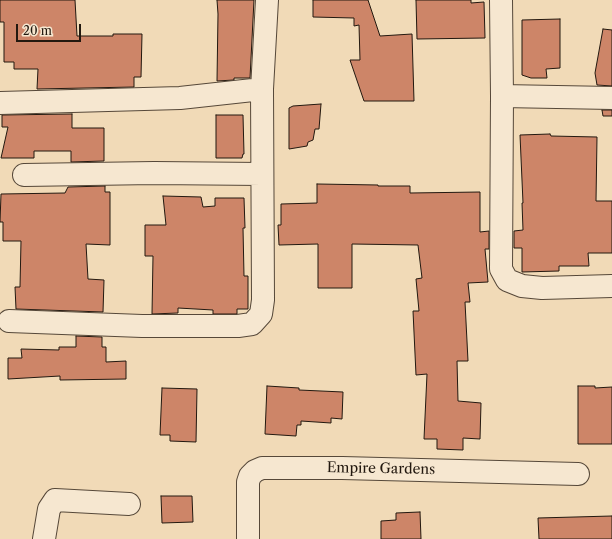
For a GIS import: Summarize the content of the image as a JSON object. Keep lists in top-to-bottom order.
{
  "streets": {
    "street": ["Empire Gardens"]
  },
  "scale_bar": "20 m"
}
